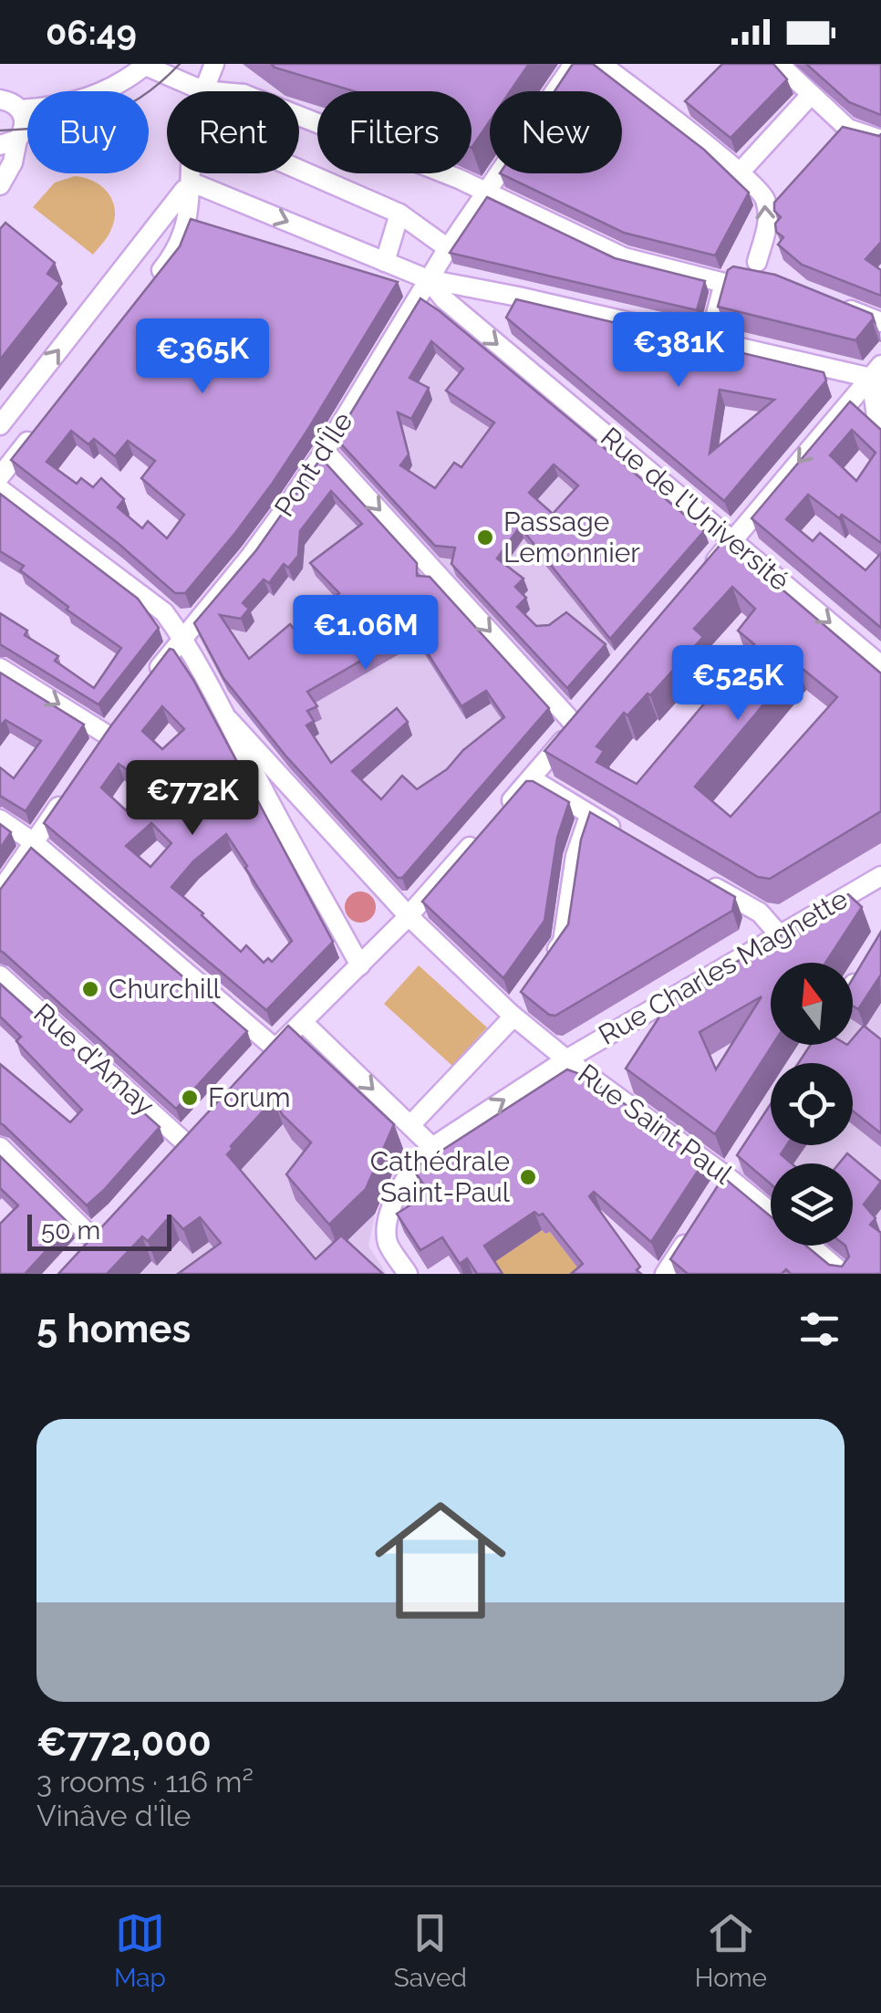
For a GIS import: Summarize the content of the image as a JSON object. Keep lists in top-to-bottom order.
{
  "streets": {
    "street": [
      "Pont d'Île",
      "Rue de l'Université",
      "Rue Charles Magnette",
      "Rue d'Amay",
      "Rue Saint Paul"
    ]
  },
  "crossings": [
    ["Pont d'Île", "Rue de l'Université"],
    ["Rue Charles Magnette", "Rue Saint Paul"]
  ],
  "one_way": ["Rue de l'Université"],
  "places": [
    "Passage Lemonnier",
    "Churchill",
    "Forum",
    "Cathédrale Saint-Paul"
  ],
  "scale_bar": "50 m",
  "north": "top",
  "page": {
    "status": "06:49",
    "chip": [
      "Buy",
      "Rent",
      "Filters",
      "New"
    ],
    "price": [
      "€381K",
      "€365K",
      "€1.06M",
      "€525K",
      "€772K"
    ],
    "scale": "50 m",
    "heading": "5 homes",
    "list": [
      {
        "name": "€772,000",
        "note": "3 rooms · 116 m² · Vinâve d'Île"
      }
    ],
    "tabs": ["Map", "Saved", "Home"]
  }
}
